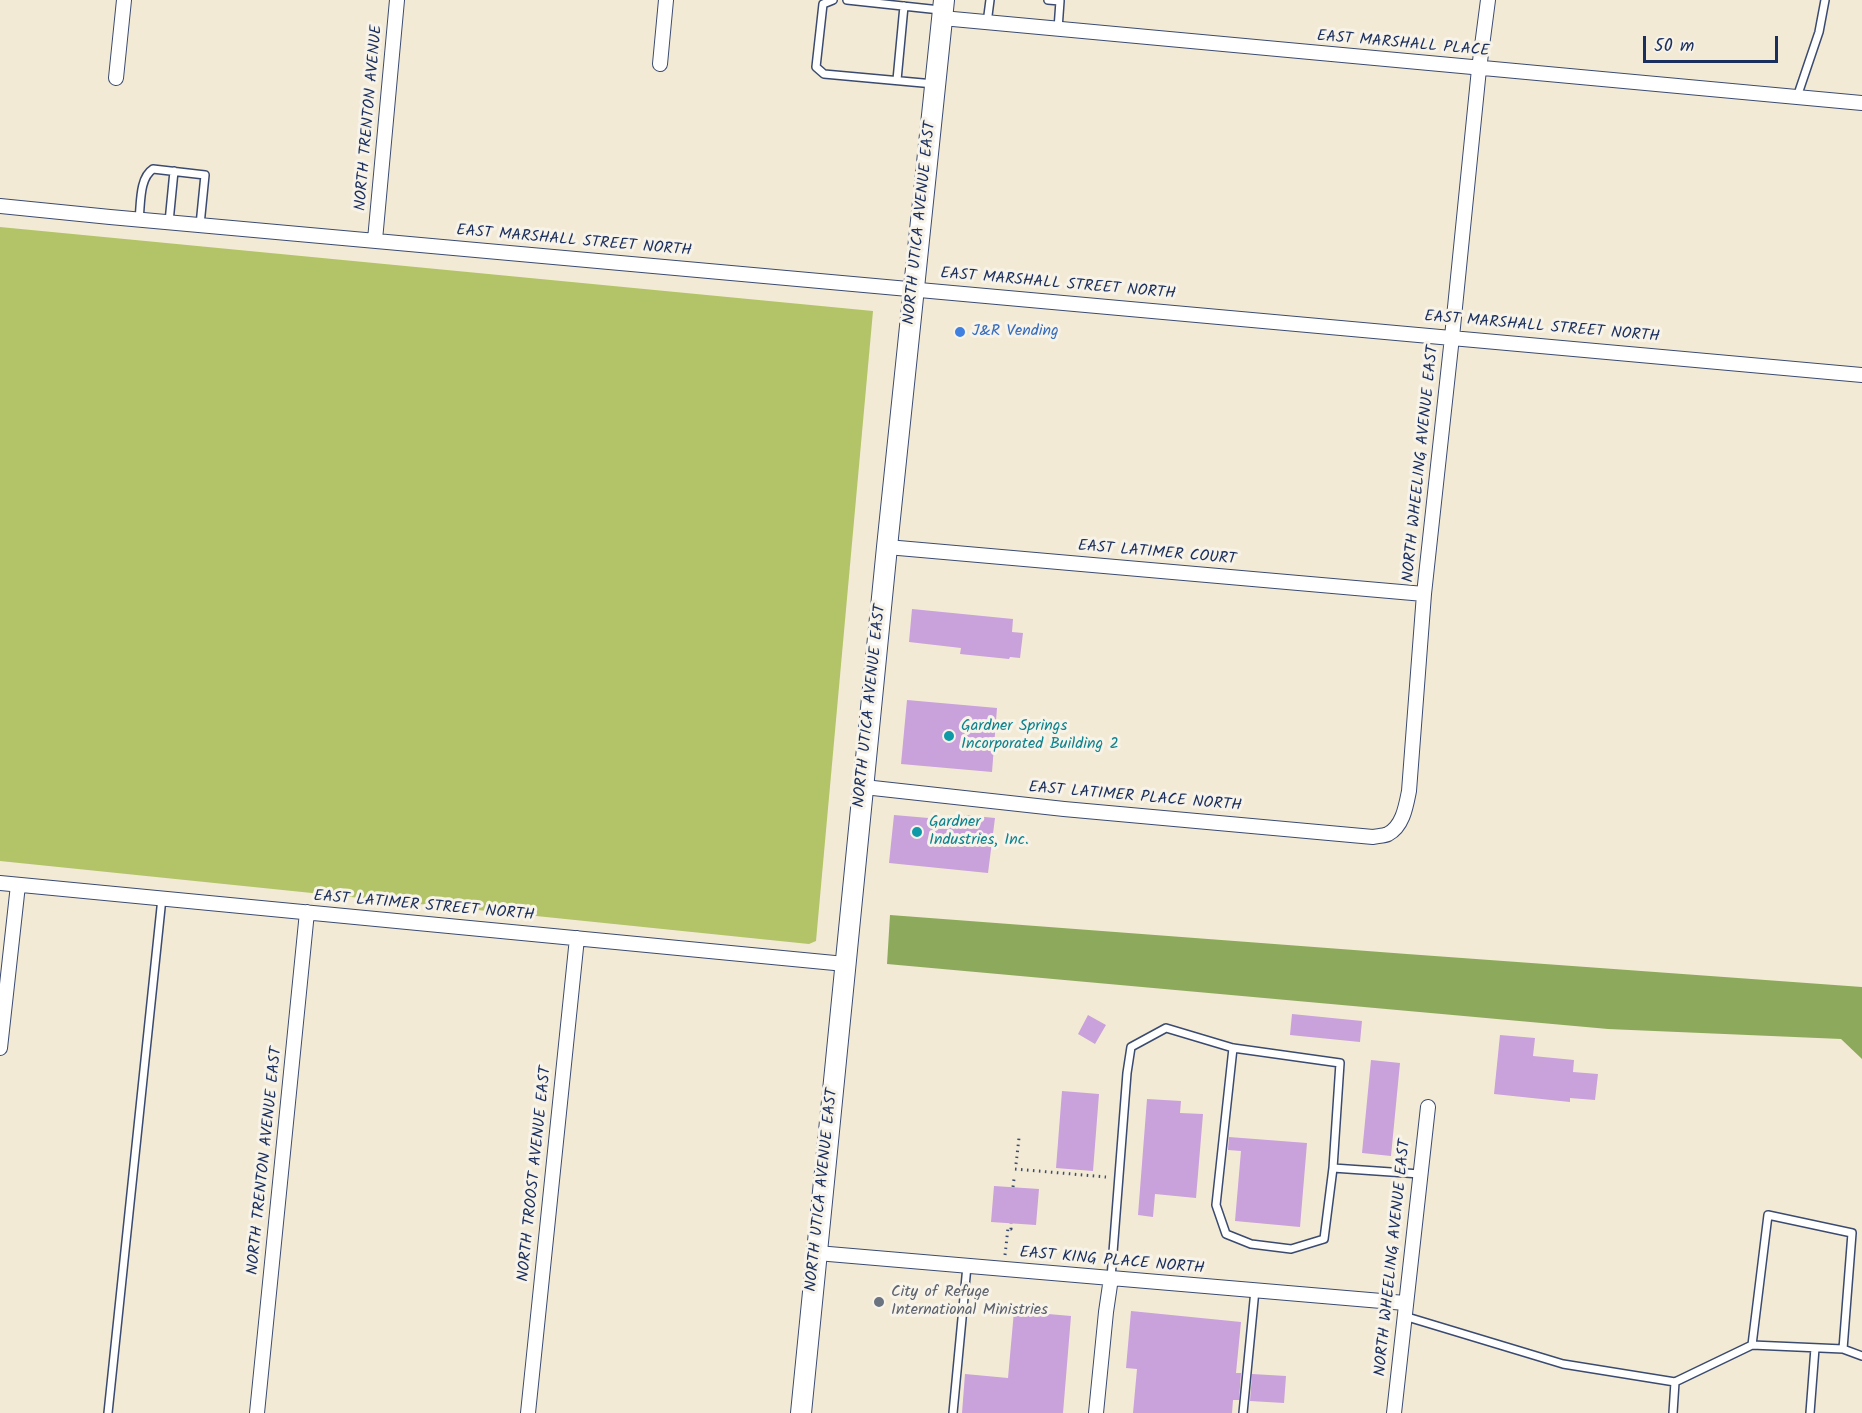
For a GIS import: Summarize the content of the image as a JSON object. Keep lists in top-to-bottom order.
{
  "streets": {
    "main road": ["NORTH UTICA AVENUE EAST"],
    "street": [
      "EAST MARSHALL PLACE",
      "NORTH TRENTON AVENUE",
      "EAST MARSHALL STREET NORTH",
      "NORTH WHEELING AVENUE EAST",
      "EAST LATIMER COURT",
      "EAST LATIMER PLACE NORTH",
      "EAST LATIMER STREET NORTH",
      "NORTH TRENTON AVENUE EAST",
      "NORTH TROOST AVENUE EAST",
      "EAST KING PLACE NORTH"
    ]
  },
  "crossings": [
    ["EAST MARSHALL PLACE", "NORTH UTICA AVENUE EAST"],
    ["EAST MARSHALL PLACE", "NORTH WHEELING AVENUE EAST"],
    ["NORTH TRENTON AVENUE", "EAST MARSHALL STREET NORTH"],
    ["NORTH UTICA AVENUE EAST", "EAST MARSHALL STREET NORTH"],
    ["NORTH UTICA AVENUE EAST", "EAST LATIMER COURT"],
    ["NORTH UTICA AVENUE EAST", "EAST LATIMER PLACE NORTH"],
    ["NORTH UTICA AVENUE EAST", "EAST LATIMER STREET NORTH"],
    ["NORTH UTICA AVENUE EAST", "EAST KING PLACE NORTH"],
    ["EAST MARSHALL STREET NORTH", "NORTH WHEELING AVENUE EAST"],
    ["NORTH WHEELING AVENUE EAST", "EAST LATIMER COURT"],
    ["NORTH WHEELING AVENUE EAST", "EAST LATIMER PLACE NORTH"],
    ["NORTH WHEELING AVENUE EAST", "EAST KING PLACE NORTH"],
    ["EAST LATIMER STREET NORTH", "NORTH TRENTON AVENUE EAST"],
    ["EAST LATIMER STREET NORTH", "NORTH TROOST AVENUE EAST"]
  ],
  "places": [
    "J&R Vending",
    "Gardner Springs Incorporated Building 2",
    "Gardner Industries, Inc.",
    "City of Refuge International Ministries"
  ],
  "scale_bar": "50 m"
}
